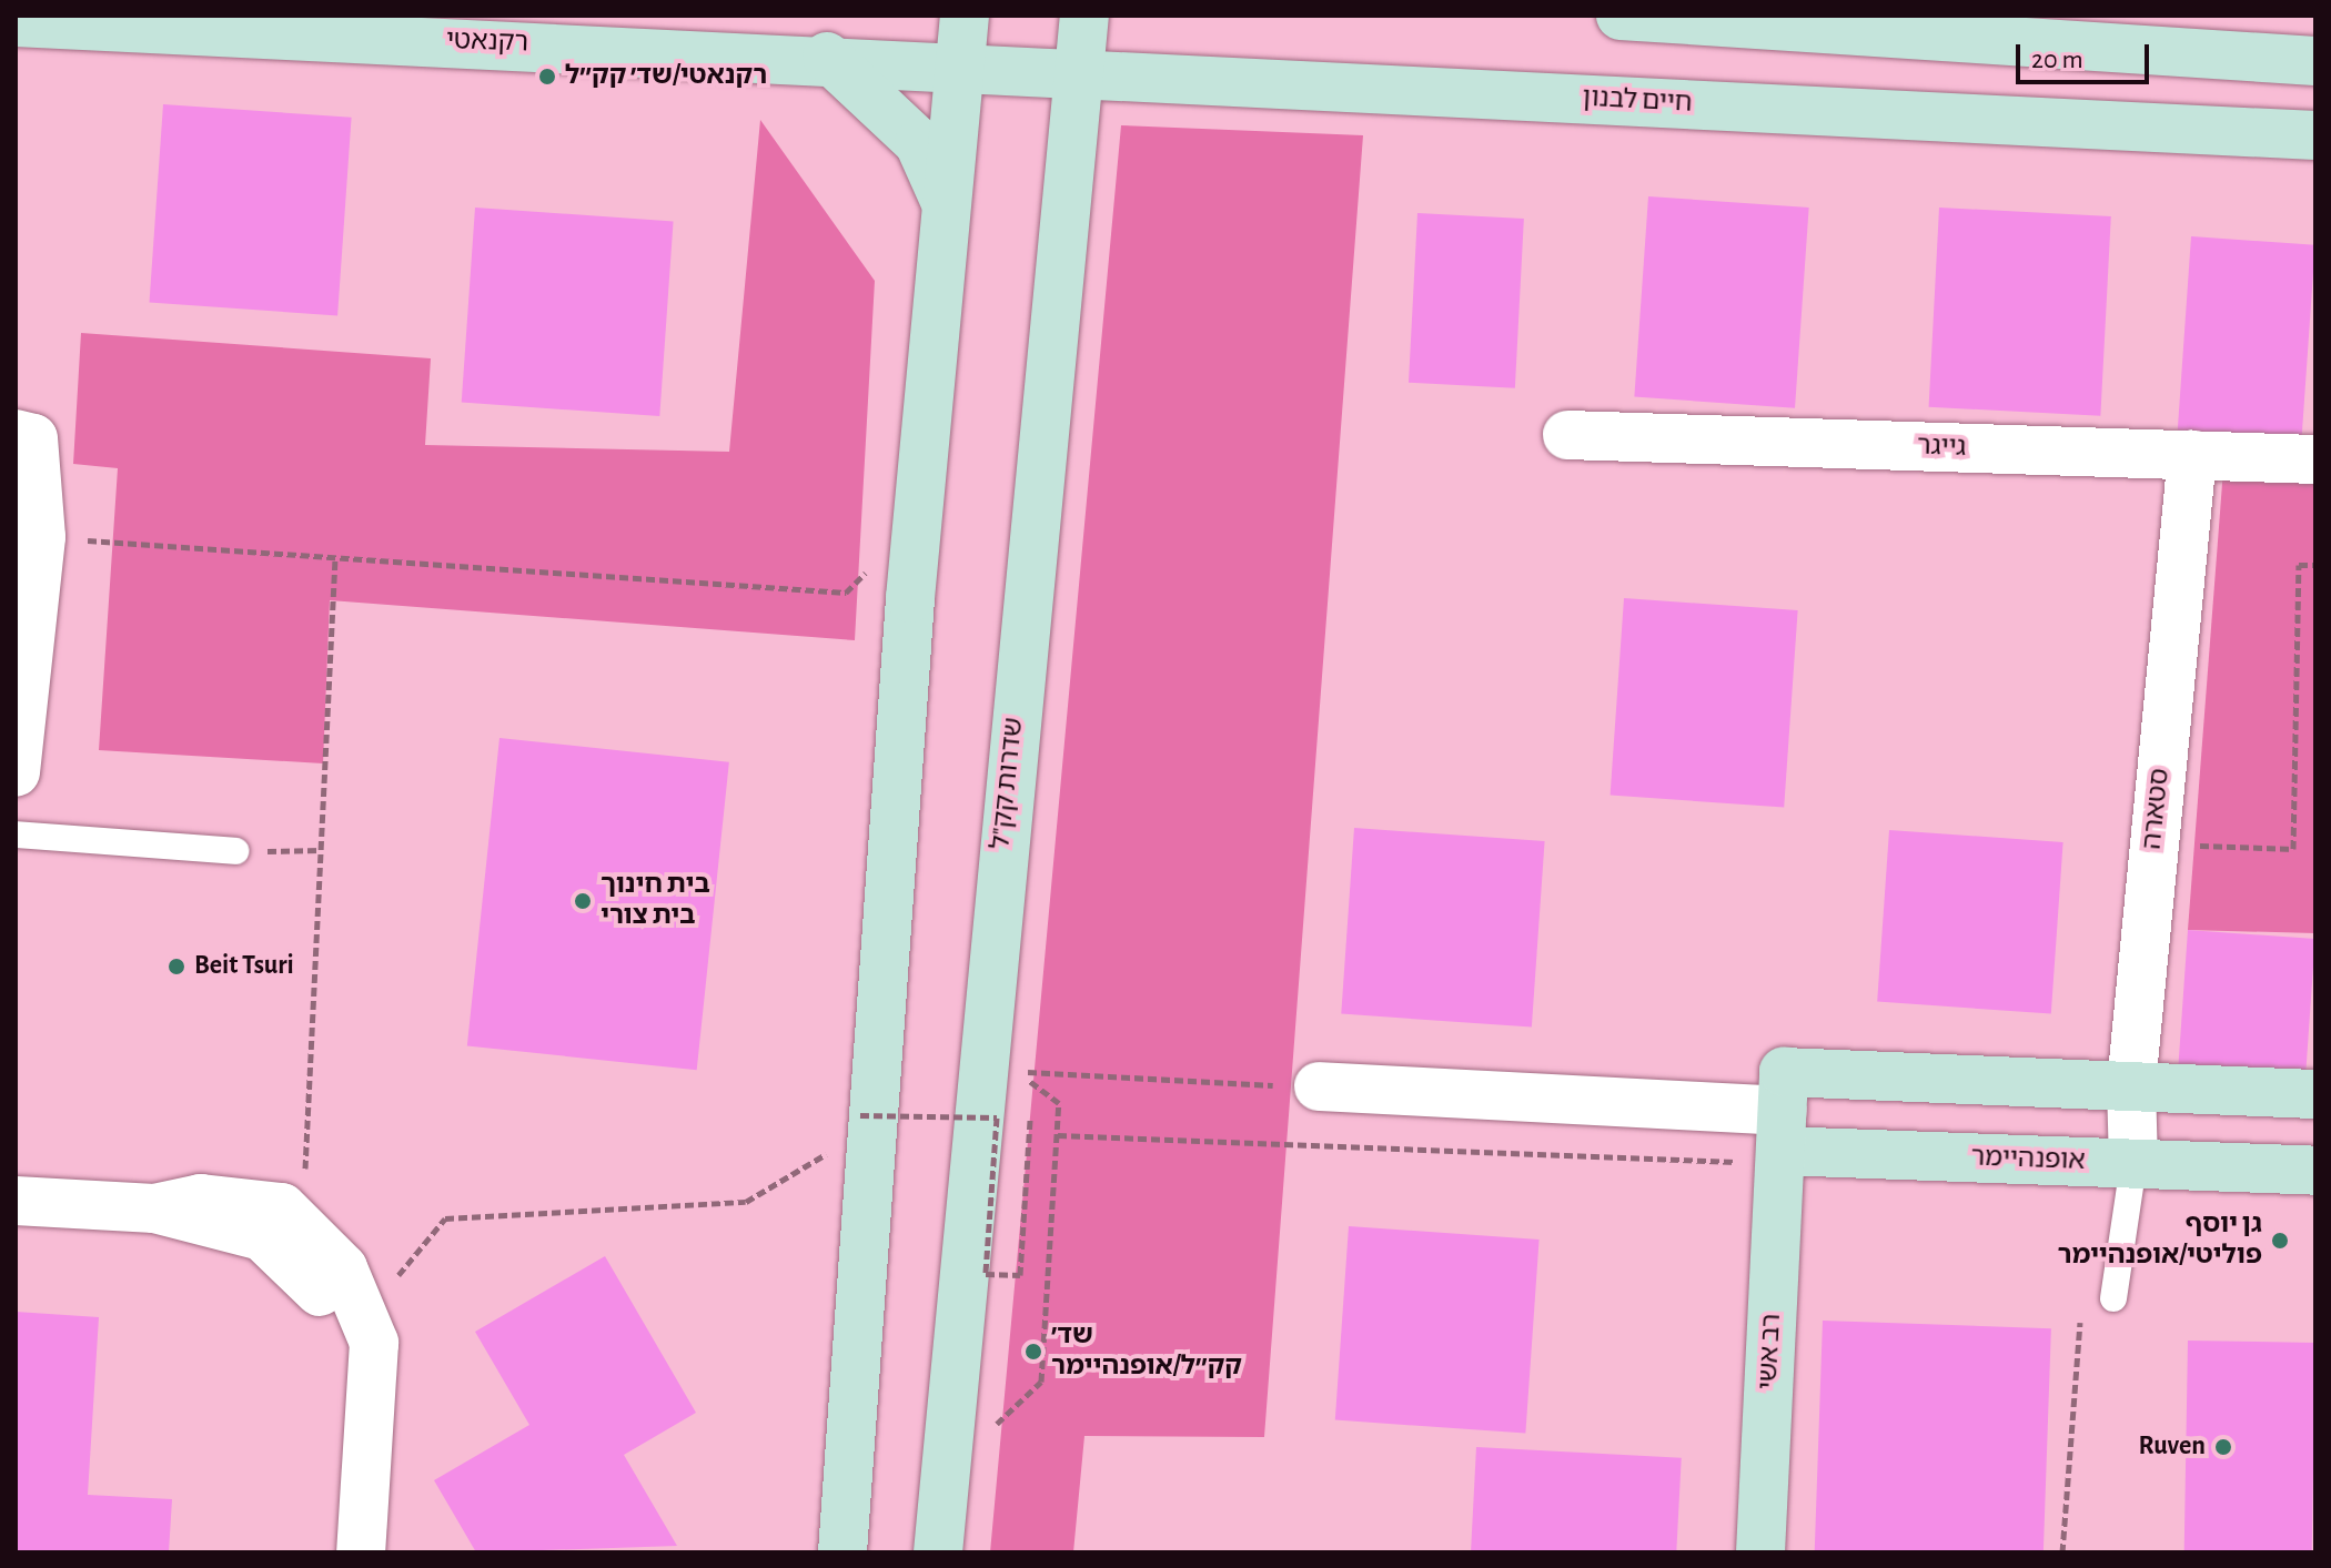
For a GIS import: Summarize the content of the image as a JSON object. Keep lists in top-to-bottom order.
{
  "streets": {
    "main road": [
      "רקנאטי",
      "חיים לבנון",
      "שדרות קק\"ל",
      "אופנהיימר",
      "רב אשי"
    ],
    "street": ["גייגר", "סטארה"]
  },
  "crossings": [
    ["רקנאטי", "חיים לבנון"],
    ["חיים לבנון", "שדרות קק\"ל"],
    ["גייגר", "סטארה"],
    ["סטארה", "אופנהיימר"],
    ["אופנהיימר", "רב אשי"]
  ],
  "places": [
    "רקנאטי/שד׳ קק״ל",
    "בית חינוך בית צורי",
    "Beit Tsuri",
    "גן יוסף פוליטי/אופנהיימר",
    "שד׳ קק״ל/אופנהיימר",
    "Ruven"
  ],
  "scale_bar": "20 m"
}
